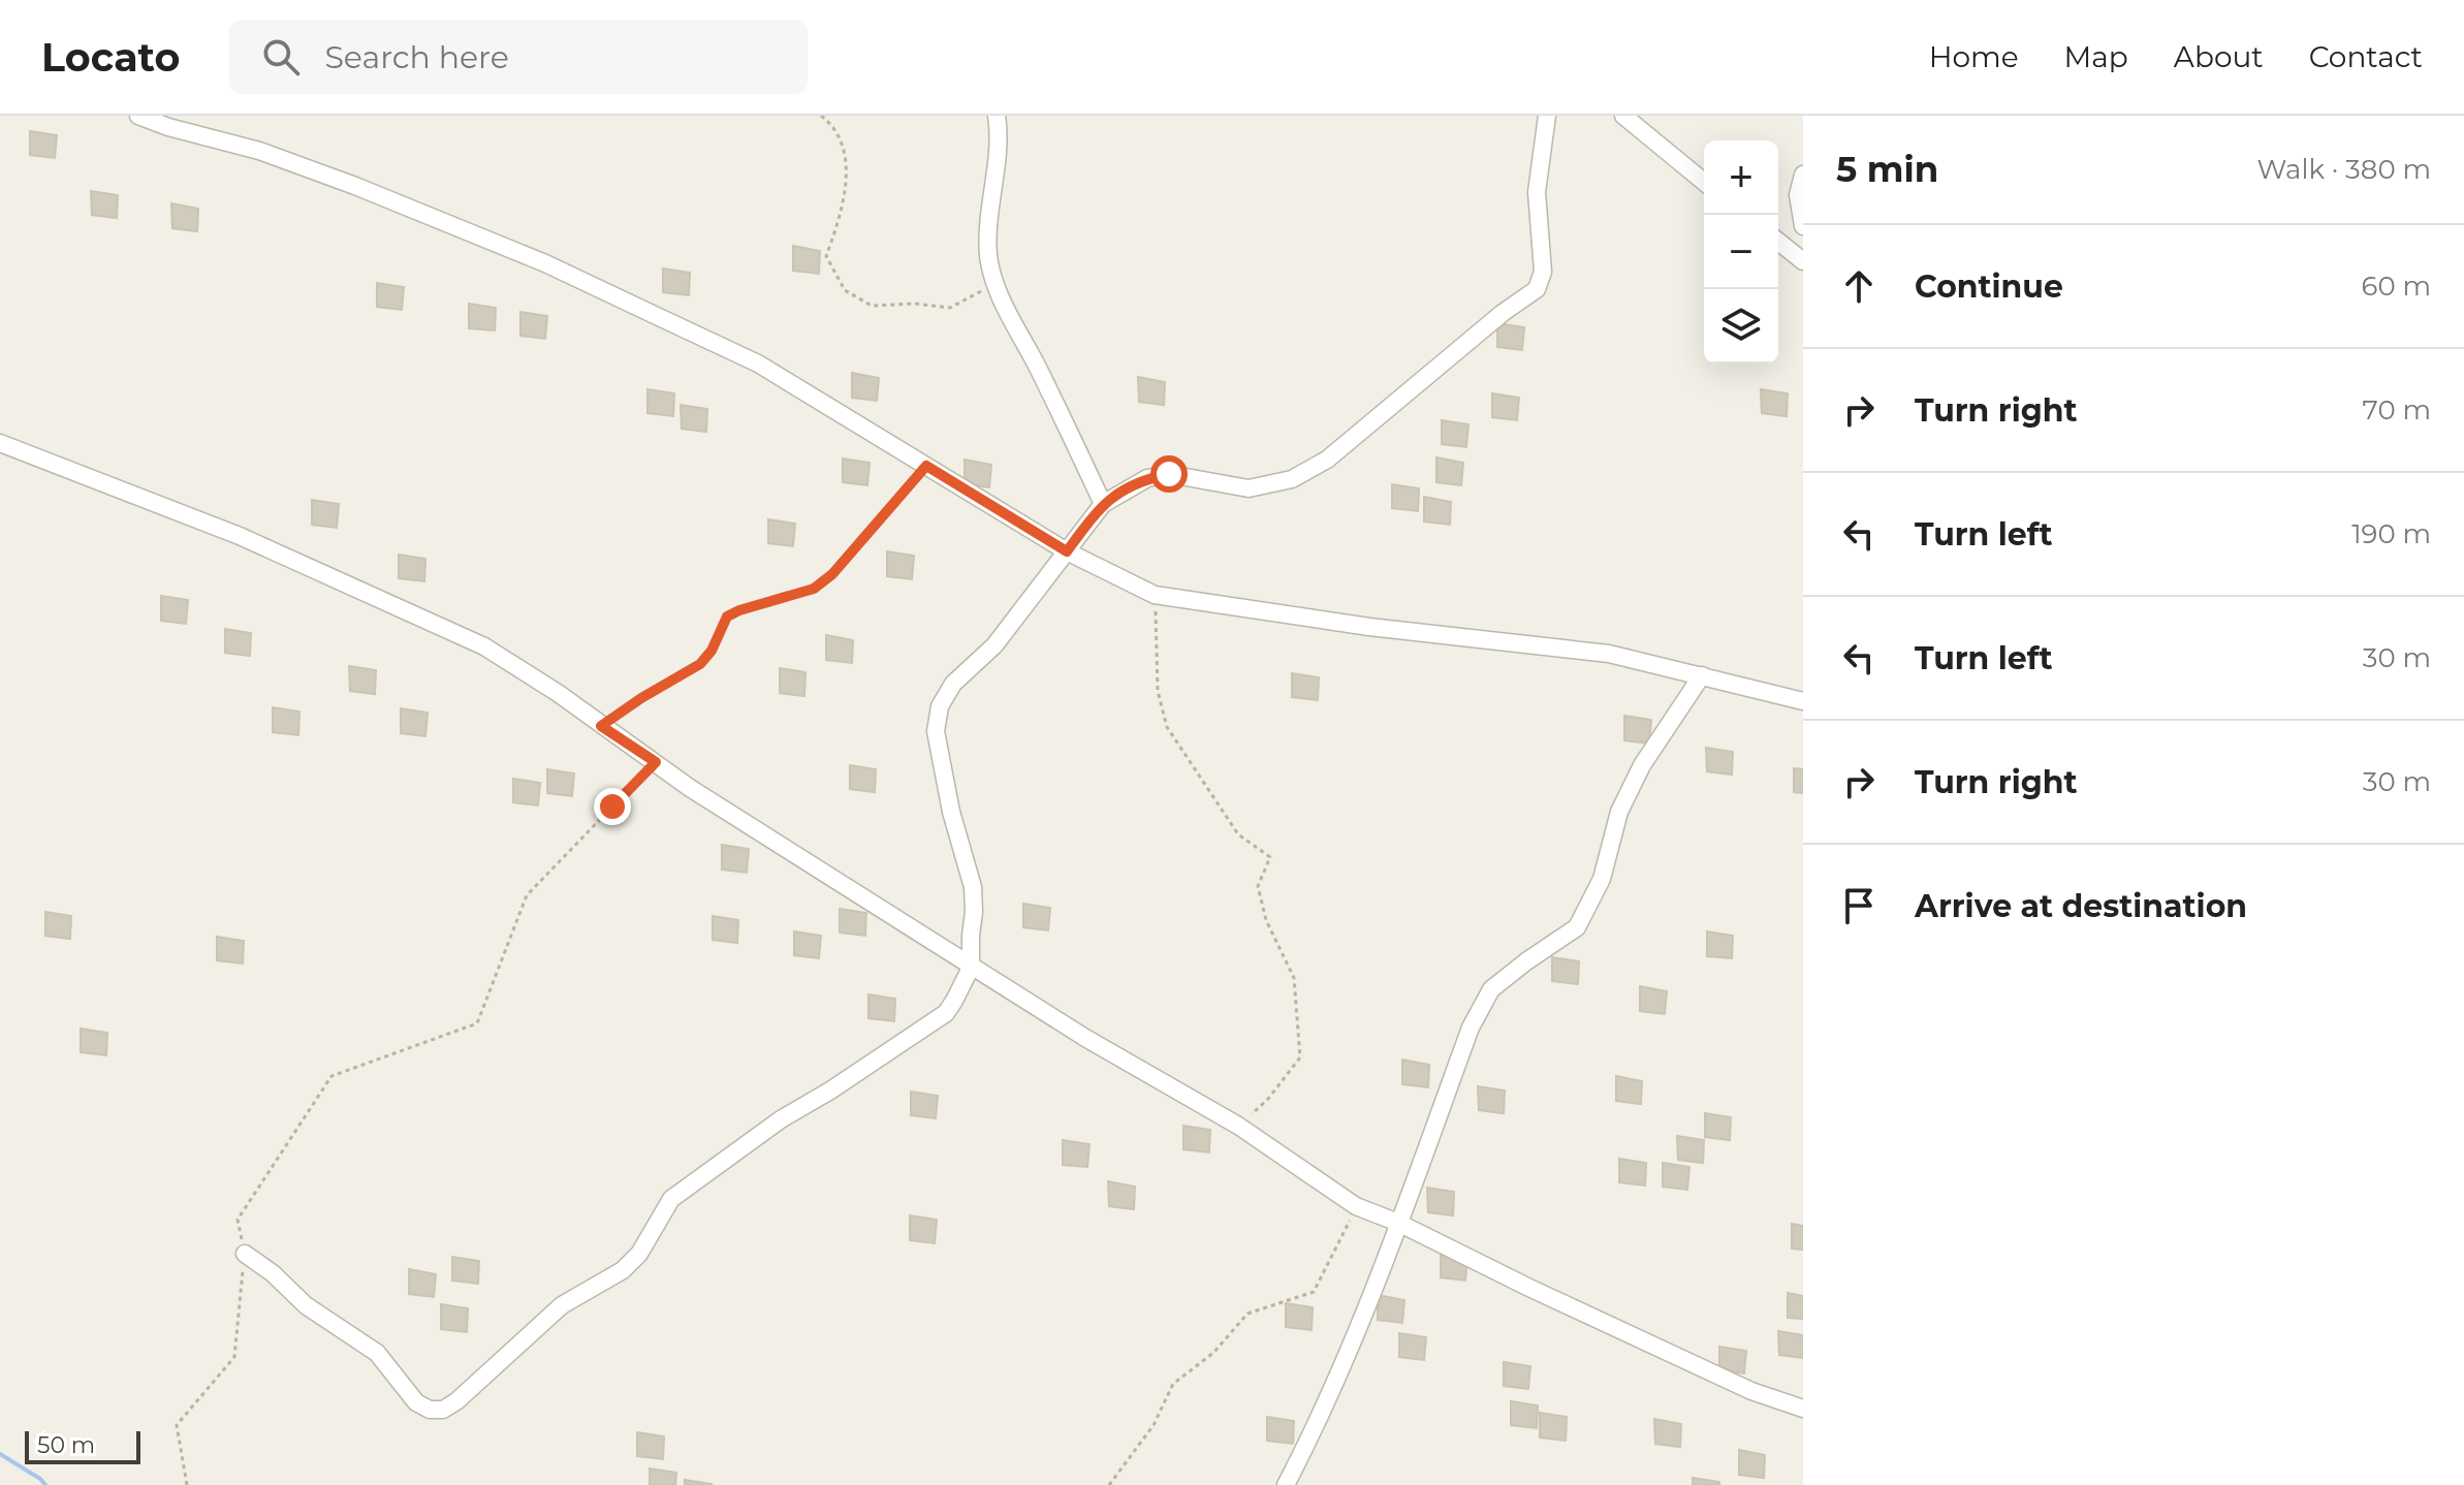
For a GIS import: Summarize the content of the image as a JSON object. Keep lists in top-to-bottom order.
{
  "scale_bar": "50 m",
  "page": {
    "header": "Locato",
    "search": "Search here",
    "nav": [
      "Home",
      "Map",
      "About",
      "Contact"
    ],
    "heading": ["5 min", "Walk · 380 m"],
    "map_buttons": ["+", "−"],
    "list": [
      ["Continue", "60 m"],
      ["Turn right", "70 m"],
      ["Turn left", "190 m"],
      ["Turn left", "30 m"],
      ["Turn right", "30 m"],
      "Arrive at destination"
    ],
    "scale": "50 m"
  }
}
